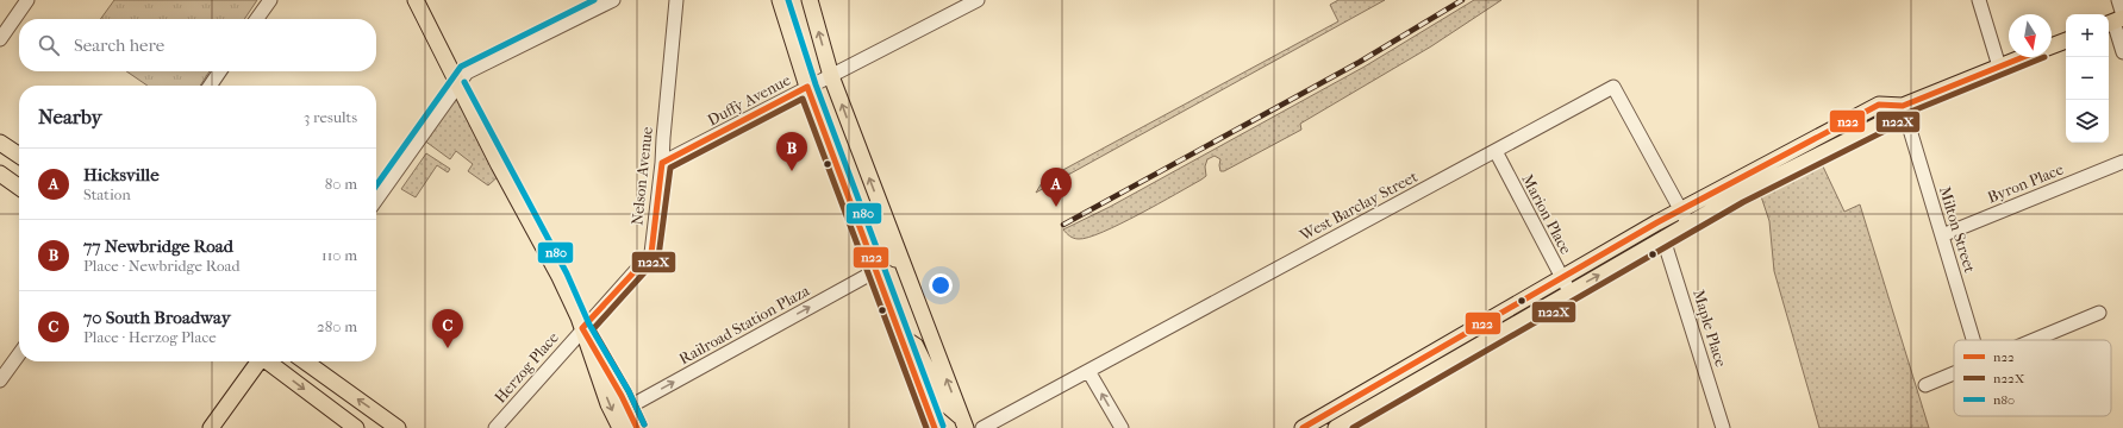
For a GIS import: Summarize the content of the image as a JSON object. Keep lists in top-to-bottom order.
{
  "streets": {
    "street": [
      "Duffy Avenue",
      "Nelson Avenue",
      "Byron Place",
      "West Barclay Street",
      "Marion Place",
      "Milton Street",
      "Railroad Station Plaza",
      "Maple Place",
      "Herzog Place"
    ]
  },
  "crossings": [
    ["Duffy Avenue", "Nelson Avenue"],
    ["Nelson Avenue", "Herzog Place"],
    ["Byron Place", "Milton Street"],
    ["West Barclay Street", "Marion Place"]
  ],
  "one_way": ["Railroad Station Plaza"],
  "lines": ["transit line n80", "transit line n22", "transit line n22X"],
  "legend": ["n22", "n22X", "n80"],
  "north": "bottom",
  "page": {
    "map_buttons": ["+", "−"],
    "search": "Search here",
    "heading": ["Nearby", "3 results"],
    "pins": ["B", "A", "C"],
    "list": [
      {
        "mark": "A",
        "name": "Hicksville",
        "note": "Station",
        "value": "80 m"
      },
      {
        "mark": "B",
        "name": "77 Newbridge Road",
        "note": "Place · Newbridge Road",
        "value": "110 m"
      },
      {
        "mark": "C",
        "name": "70 South Broadway",
        "note": "Place · Herzog Place",
        "value": "280 m"
      }
    ]
  }
}
